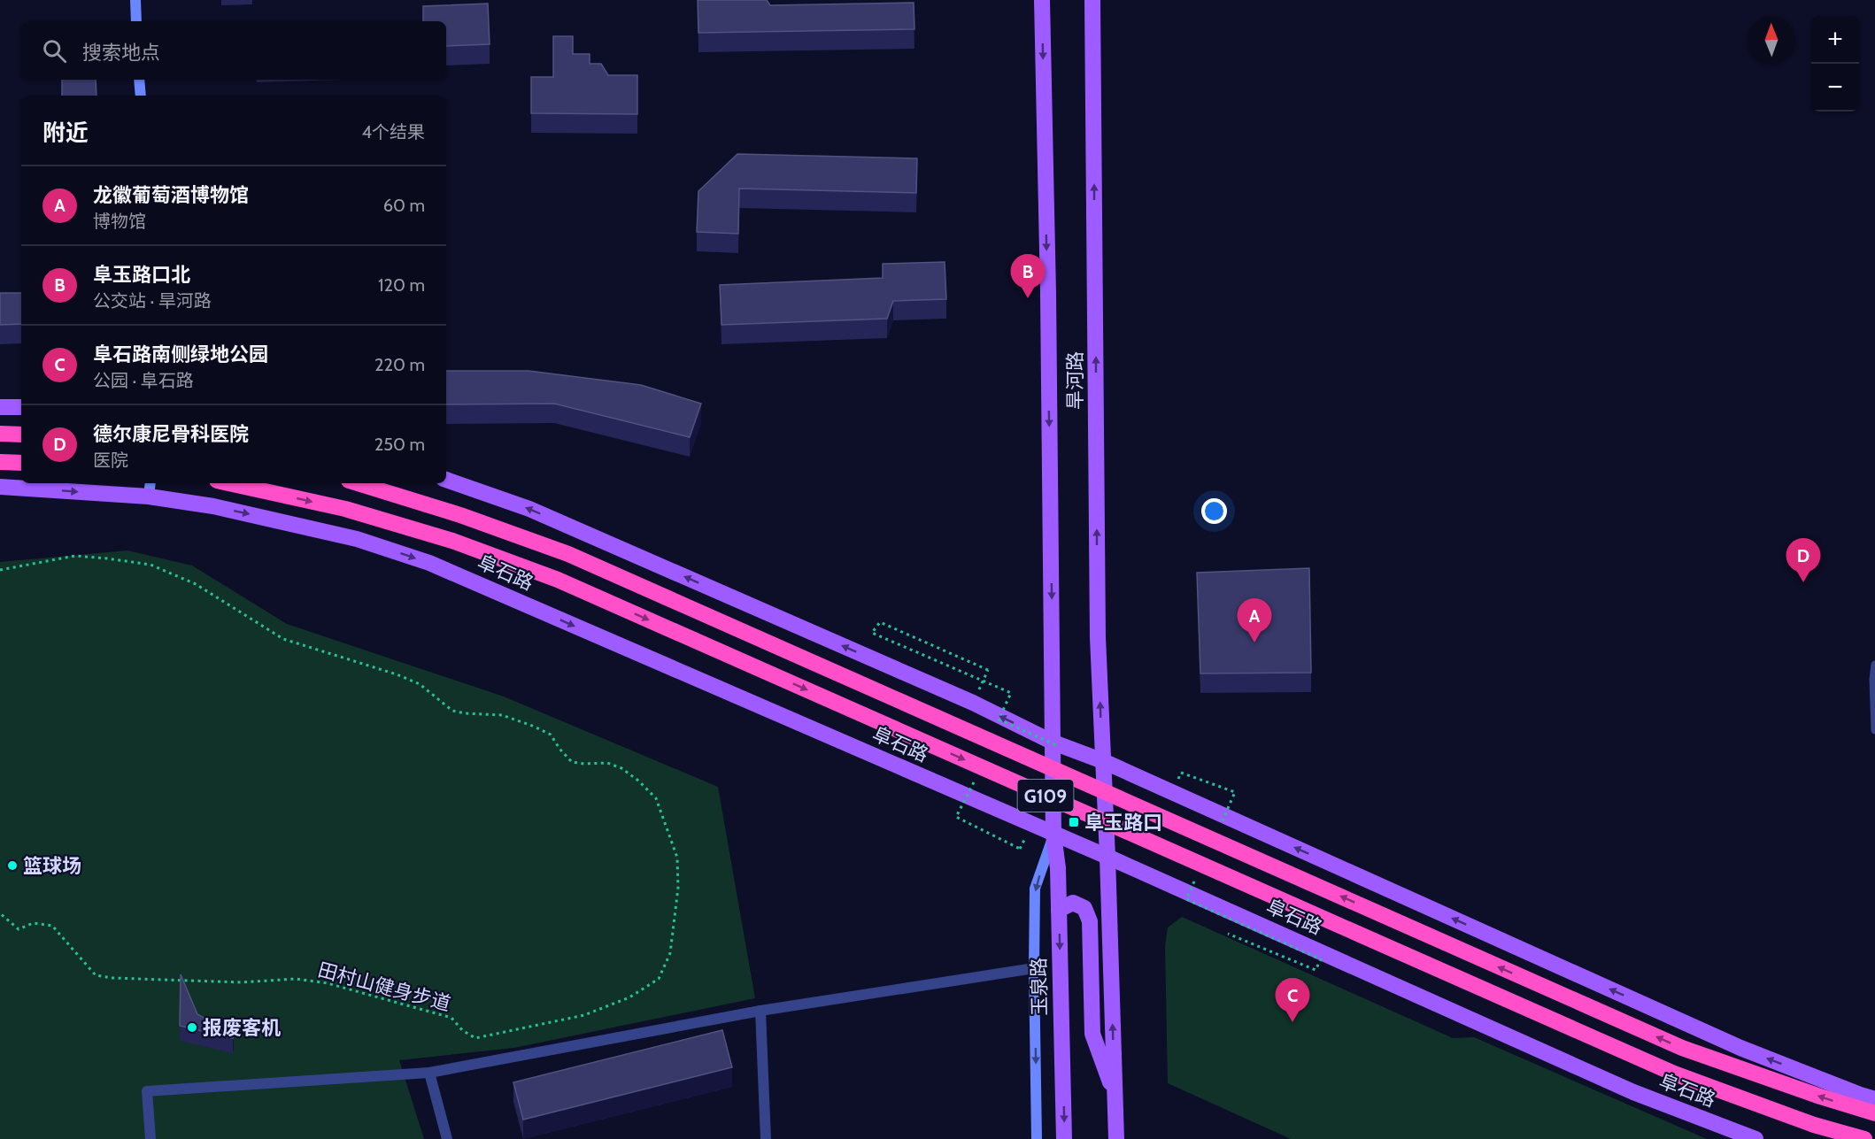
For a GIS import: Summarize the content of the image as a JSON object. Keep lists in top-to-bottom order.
{
  "streets": {
    "highway": ["阜石路", "G109"],
    "main road": ["旱河路", "玉泉路"],
    "path": ["田村山健身步道"]
  },
  "crossings": [
    ["旱河路", "阜石路"],
    ["旱河路", "玉泉路"],
    ["阜石路", "玉泉路"]
  ],
  "places": {
    "transit": ["阜玉路口"],
    "other": ["篮球场", "报废客机"]
  },
  "north": "top",
  "page": {
    "map_buttons": ["+", "−"],
    "search": "搜索地点",
    "heading": ["附近", "4个结果"],
    "list": [
      {
        "mark": "A",
        "name": "龙徽葡萄酒博物馆",
        "note": "博物馆",
        "value": "60 m"
      },
      {
        "mark": "B",
        "name": "阜玉路口北",
        "note": "公交站 · 旱河路",
        "value": "120 m"
      },
      {
        "mark": "C",
        "name": "阜石路南侧绿地公园",
        "note": "公园 · 阜石路",
        "value": "220 m"
      },
      {
        "mark": "D",
        "name": "德尔康尼骨科医院",
        "note": "医院",
        "value": "250 m"
      }
    ],
    "pins": [
      "B",
      "D",
      "A",
      "C"
    ]
  }
}
